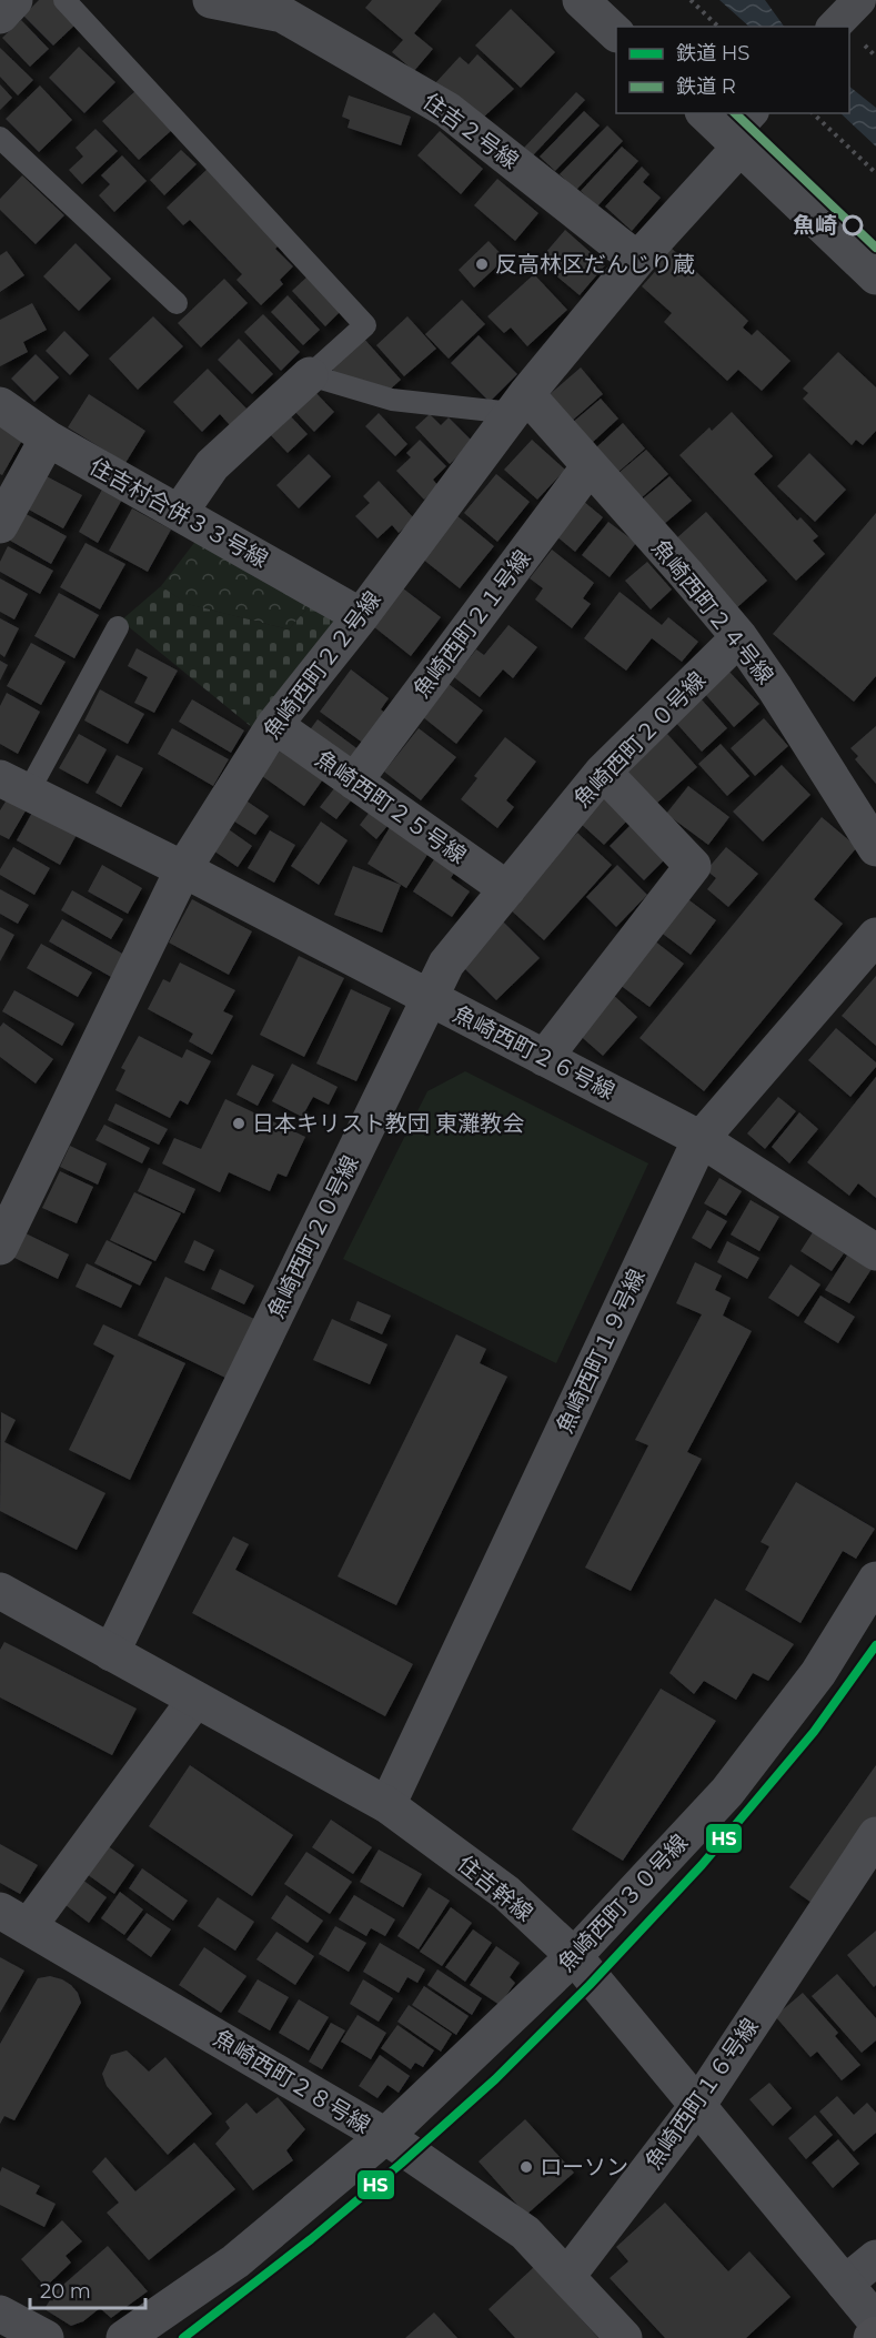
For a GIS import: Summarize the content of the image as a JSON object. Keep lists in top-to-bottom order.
{
  "streets": {
    "street": [
      "住吉２号線",
      "住吉村合併３３号線",
      "魚崎西町２４号線",
      "魚崎西町２１号線",
      "魚崎西町２２号線",
      "魚崎西町２０号線",
      "魚崎西町２５号線",
      "魚崎西町２６号線",
      "魚崎西町１９号線",
      "住吉幹線",
      "魚崎西町３０号線",
      "魚崎西町２８号線",
      "魚崎西町１６号線"
    ]
  },
  "crossings": [
    ["住吉２号線", "魚崎西町２２号線"],
    ["住吉村合併３３号線", "魚崎西町２２号線"],
    ["魚崎西町２４号線", "魚崎西町２１号線"],
    ["魚崎西町２４号線", "魚崎西町２２号線"],
    ["魚崎西町２４号線", "魚崎西町２０号線"],
    ["魚崎西町２１号線", "魚崎西町２５号線"],
    ["魚崎西町２２号線", "魚崎西町２５号線"],
    ["魚崎西町２２号線", "魚崎西町２６号線"],
    ["魚崎西町２０号線", "魚崎西町２５号線"],
    ["魚崎西町２０号線", "魚崎西町２６号線"],
    ["魚崎西町２０号線", "住吉幹線"],
    ["魚崎西町２６号線", "魚崎西町１９号線"],
    ["魚崎西町１９号線", "住吉幹線"],
    ["住吉幹線", "魚崎西町３０号線"],
    ["住吉幹線", "魚崎西町１６号線"],
    ["魚崎西町３０号線", "魚崎西町２８号線"],
    ["魚崎西町２８号線", "魚崎西町１６号線"]
  ],
  "places": [
    "魚崎",
    "反高林区だんじり蔵",
    "日本キリスト教団 東灘教会",
    "ローソン"
  ],
  "lines": ["rail line R", "rail line HS"],
  "legend": ["鉄道 HS", "鉄道 R"],
  "scale_bar": "20 m"
}
